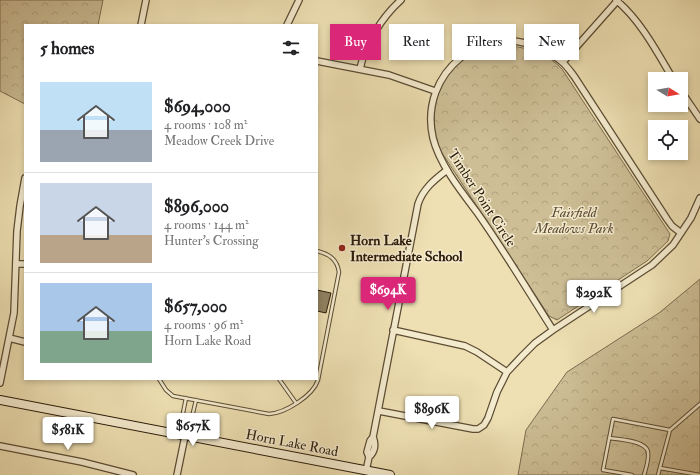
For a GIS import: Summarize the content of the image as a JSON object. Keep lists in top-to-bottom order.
{
  "streets": {
    "main road": ["Horn Lake Road"],
    "street": ["Timber Point Circle"]
  },
  "parks": ["Fairfield Meadows Park"],
  "places": ["Horn Lake Intermediate School"],
  "north": "right",
  "page": {
    "chip": [
      "Buy",
      "Rent",
      "Filters",
      "New"
    ],
    "heading": "5 homes",
    "list": [
      {
        "name": "$694,000",
        "note": "4 rooms · 108 m² · Meadow Creek Drive"
      },
      {
        "name": "$896,000",
        "note": "4 rooms · 144 m² · Hunter's Crossing"
      },
      {
        "name": "$657,000",
        "note": "4 rooms · 96 m² · Horn Lake Road"
      }
    ],
    "price": [
      "$694K",
      "$292K",
      "$896K",
      "$657K",
      "$581K"
    ]
  }
}
